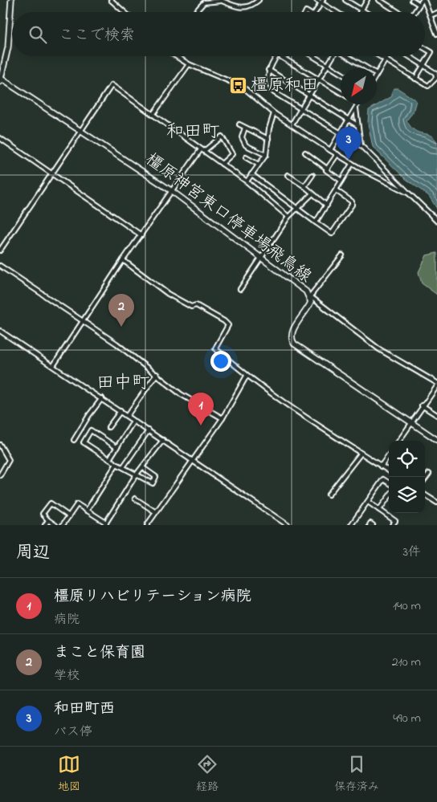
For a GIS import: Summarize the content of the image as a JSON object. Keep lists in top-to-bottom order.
{
  "streets": {
    "main road": ["橿原神宮東口停車場飛鳥線"]
  },
  "districts": ["和田町", "田中町"],
  "places": {
    "bus stop": ["橿原和田"]
  },
  "north": "bottom left",
  "page": {
    "search": "ここで検索",
    "pins": ["3", "2", "1"],
    "heading": ["周辺", "3件"],
    "list": [
      {
        "mark": "1",
        "name": "橿原リハビリテーション病院",
        "note": "病院",
        "value": "140 m"
      },
      {
        "mark": "2",
        "name": "まこと保育園",
        "note": "学校",
        "value": "210 m"
      },
      {
        "mark": "3",
        "name": "和田町西",
        "note": "バス停",
        "value": "490 m"
      }
    ],
    "nav": ["地図", "経路", "保存済み"]
  }
}
